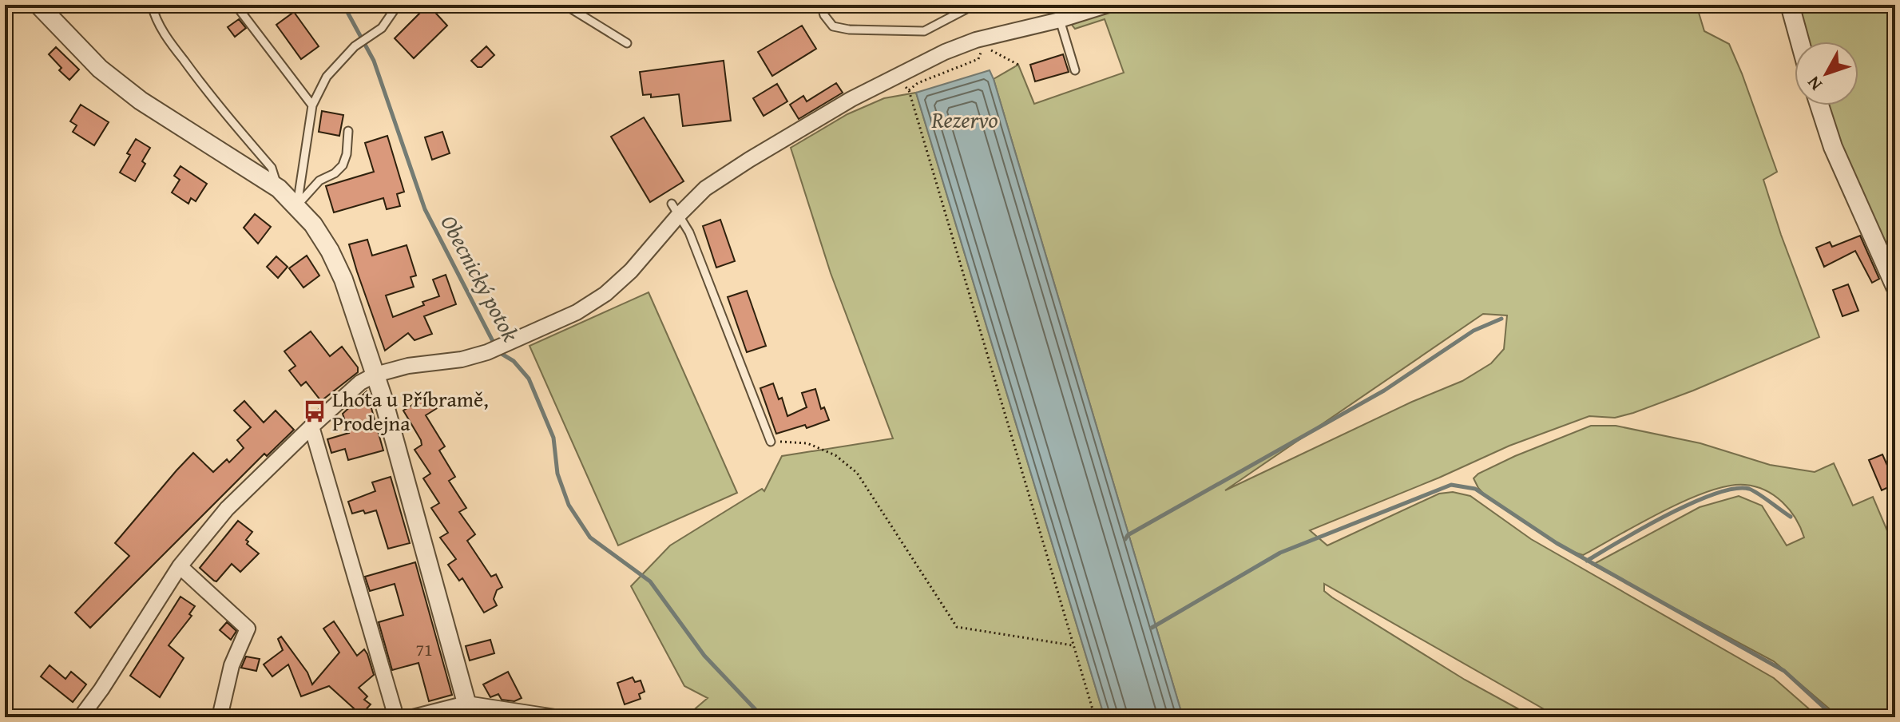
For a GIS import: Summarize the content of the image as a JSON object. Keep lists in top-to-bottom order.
{
  "water": ["Rezervo", "Obecnický potok"],
  "places": {
    "bus stop": ["Lhota u Příbramě, Prodejna"]
  },
  "house_numbers": ["71"],
  "north": "bottom left"
}
